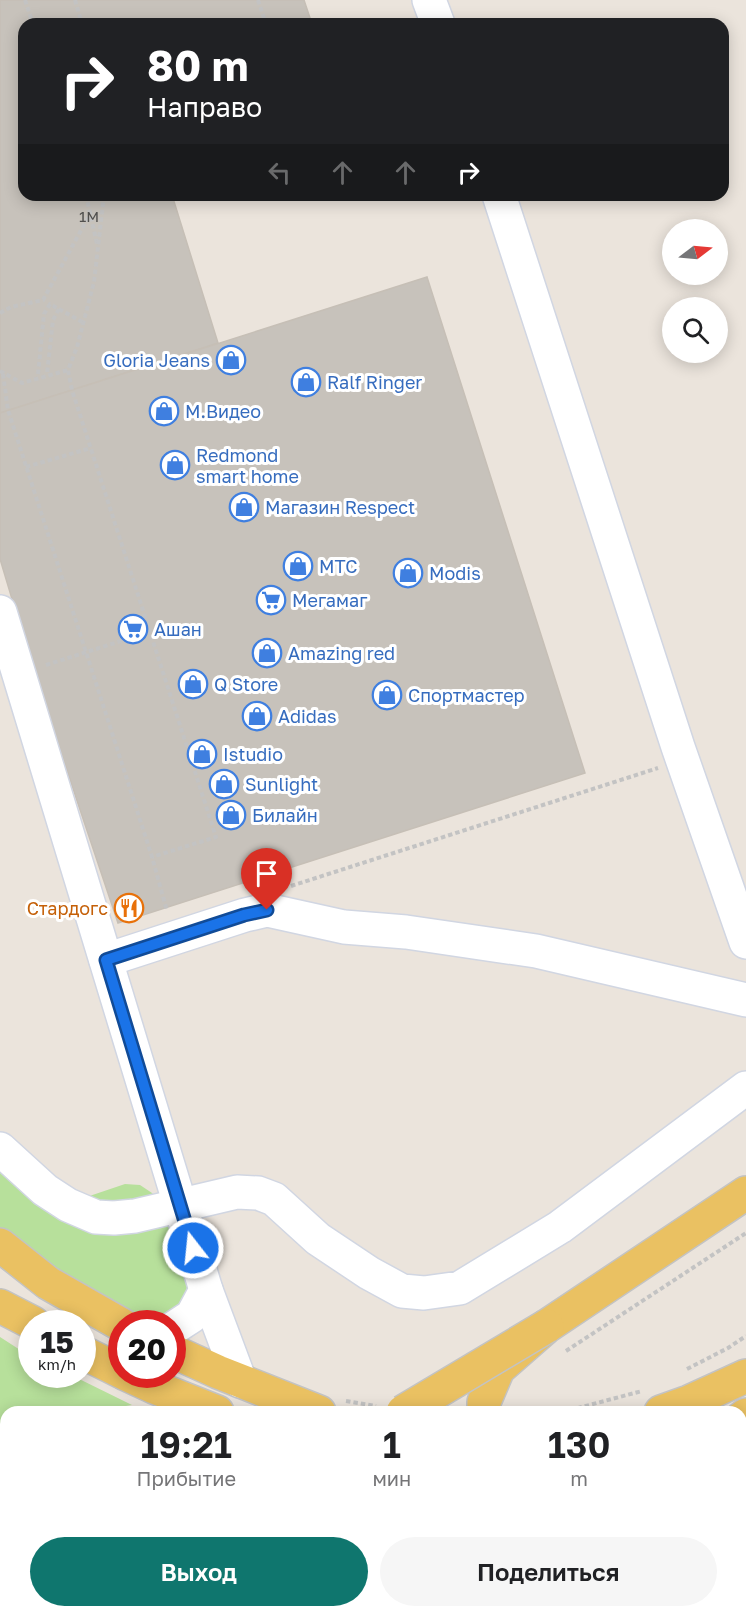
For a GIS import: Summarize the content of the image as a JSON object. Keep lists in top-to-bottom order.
{
  "places": {
    "shop": [
      "Gloria Jeans",
      "Ralf Ringer",
      "М.Видео",
      "Redmond smart home",
      "Магазин Respect",
      "МТС",
      "Modis",
      "Amazing red",
      "Q Store",
      "Спортмастер",
      "Adidas",
      "Istudio",
      "Sunlight",
      "Билайн"
    ],
    "supermarket": ["Мегамаг", "Ашан"],
    "restaurant": ["Стардогс"]
  },
  "house_numbers": ["1М"],
  "north": "right",
  "page": {
    "turn": ["80 m", "Направо"],
    "speed": "15 km/h",
    "limit": "20",
    "eta": [
      "19:21",
      "Прибытие",
      "1",
      "мин",
      "130",
      "m"
    ],
    "buttons": ["Выход", "Поделиться"]
  }
}
